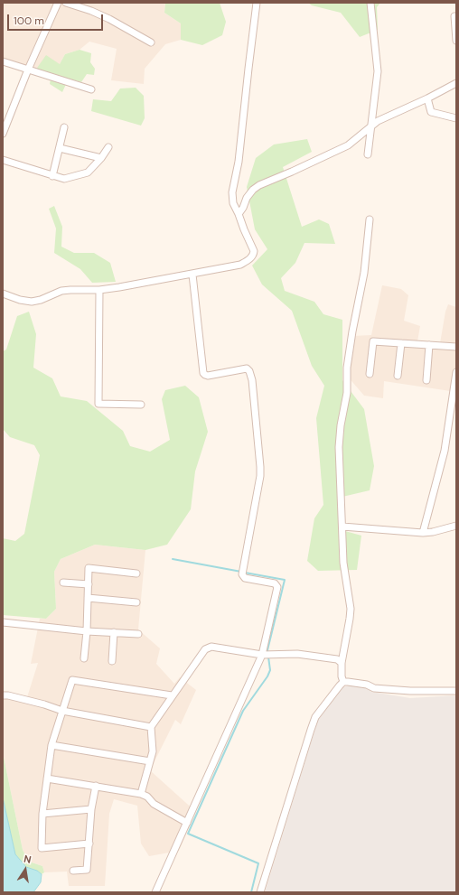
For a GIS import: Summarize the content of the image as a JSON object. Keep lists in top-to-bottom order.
{
  "scale_bar": "100 m",
  "north": "top"
}
